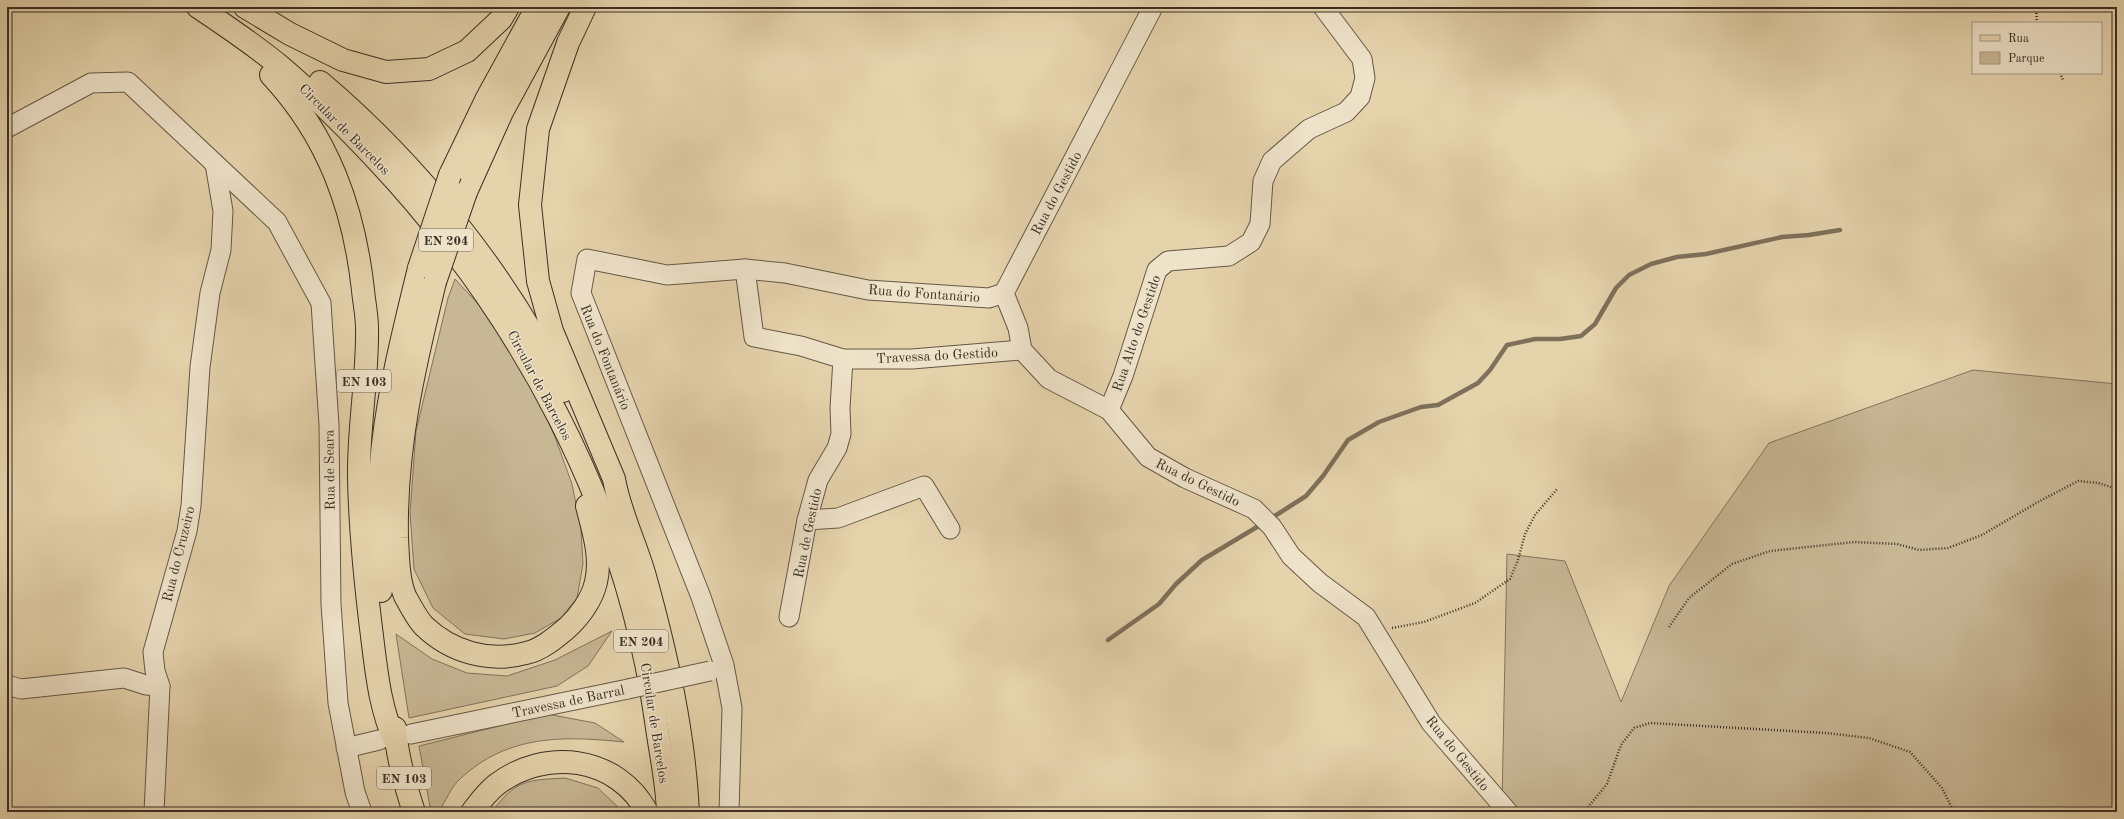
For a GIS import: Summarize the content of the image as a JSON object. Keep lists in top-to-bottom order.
{
  "streets": {
    "main road": ["Circular de Barcelos", "EN 204", "EN 103"],
    "street": [
      "Rua do Gestido",
      "Rua do Fontanário",
      "Rua Alto do Gestido",
      "Travessa do Gestido",
      "Rua de Seara",
      "Rua de Gestido",
      "Rua do Cruzeiro",
      "Travessa de Barral"
    ]
  },
  "crossings": [
    ["Circular de Barcelos", "EN 103"],
    ["Rua do Gestido", "Rua do Fontanário"],
    ["Rua do Gestido", "Rua Alto do Gestido"],
    ["Rua do Gestido", "Travessa do Gestido"],
    ["Rua do Fontanário", "Travessa do Gestido"],
    ["Rua do Fontanário", "Travessa de Barral"],
    ["Travessa do Gestido", "Rua de Gestido"],
    ["EN 103", "Travessa de Barral"],
    ["Rua de Seara", "Rua do Cruzeiro"],
    ["Rua de Seara", "Travessa de Barral"]
  ],
  "legend": ["Rua", "Parque"]
}
